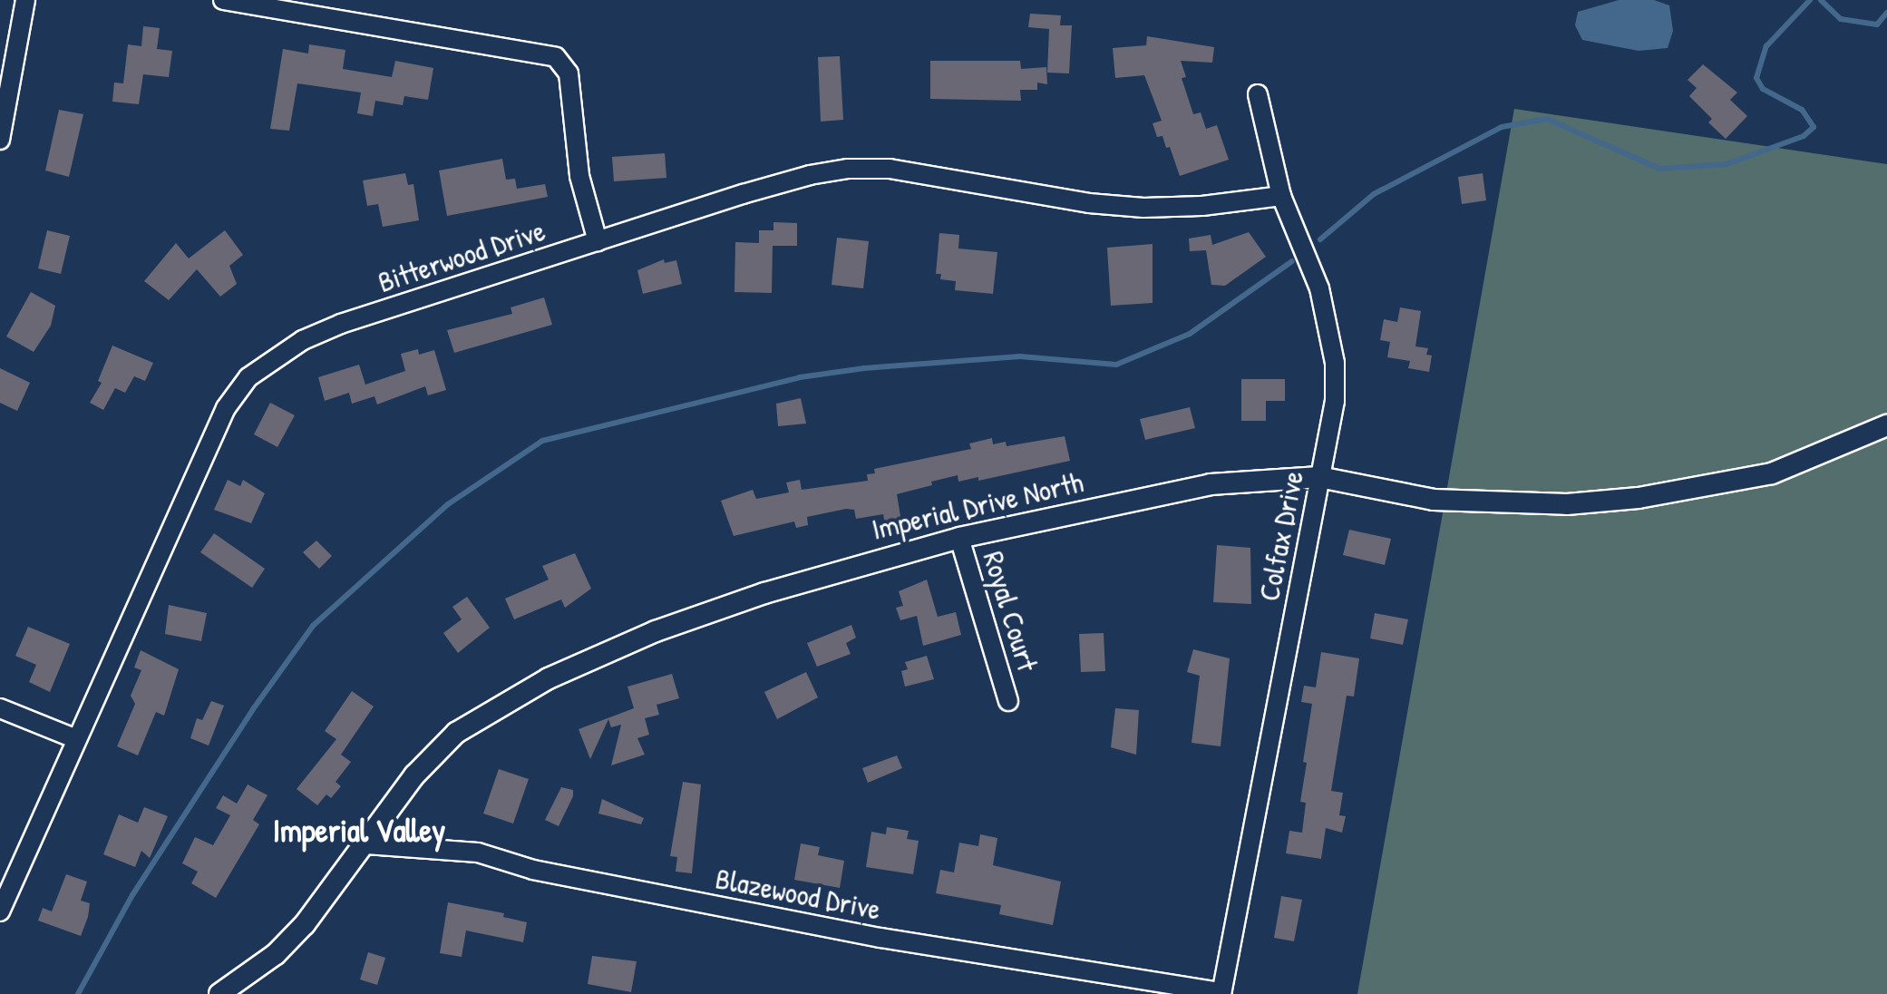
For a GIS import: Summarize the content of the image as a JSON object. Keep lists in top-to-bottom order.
{
  "streets": {
    "street": [
      "Bitterwood Drive",
      "Imperial Drive North",
      "Colfax Drive",
      "Royal Court",
      "Blazewood Drive"
    ]
  },
  "crossings": [
    ["Bitterwood Drive", "Colfax Drive"],
    ["Imperial Drive North", "Colfax Drive"],
    ["Imperial Drive North", "Royal Court"],
    ["Imperial Drive North", "Blazewood Drive"],
    ["Colfax Drive", "Blazewood Drive"]
  ],
  "districts": ["Imperial Valley"]
}
